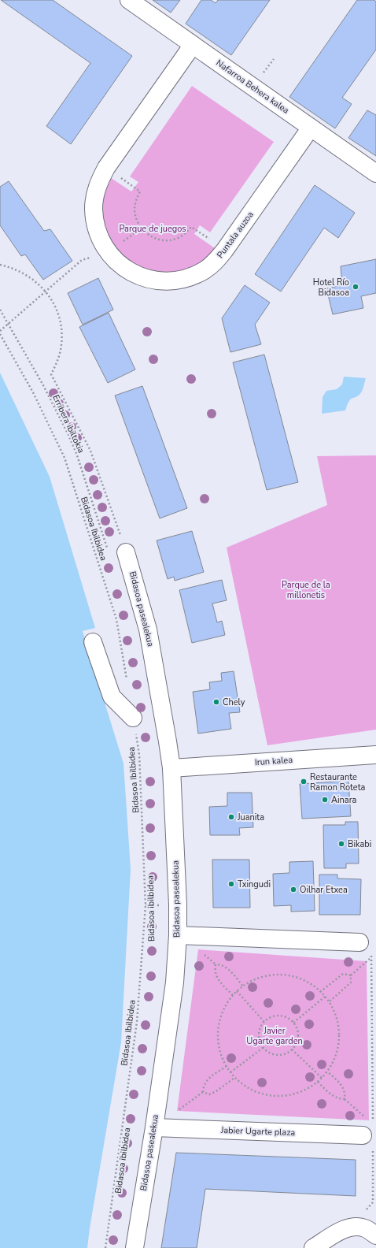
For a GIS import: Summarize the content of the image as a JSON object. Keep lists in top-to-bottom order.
{
  "streets": {
    "street": [
      "Nafarroa Behera kalea",
      "Puntala auzoa",
      "Bidasoa pasealekua",
      "Irun kalea",
      "Jabier Ugarte plaza"
    ],
    "path": ["Erribera ibiltokia", "Bidasoa Ibilbidea", "Bidasoa ibilbidea"]
  },
  "crossings": [
    ["Nafarroa Behera kalea", "Puntala auzoa"],
    ["Bidasoa pasealekua", "Irun kalea"],
    ["Bidasoa pasealekua", "Jabier Ugarte plaza"]
  ],
  "parks": ["Parque de juegos", "Parque de la millonetis", "Javier Ugarte garden"],
  "places": [
    "Hotel Río Bidasoa",
    "Chely",
    "Restaurante Ramon Roteta",
    "Ainara",
    "Juanita",
    "Bikabi",
    "Txingudi",
    "Oilhar Etxea"
  ]
}
